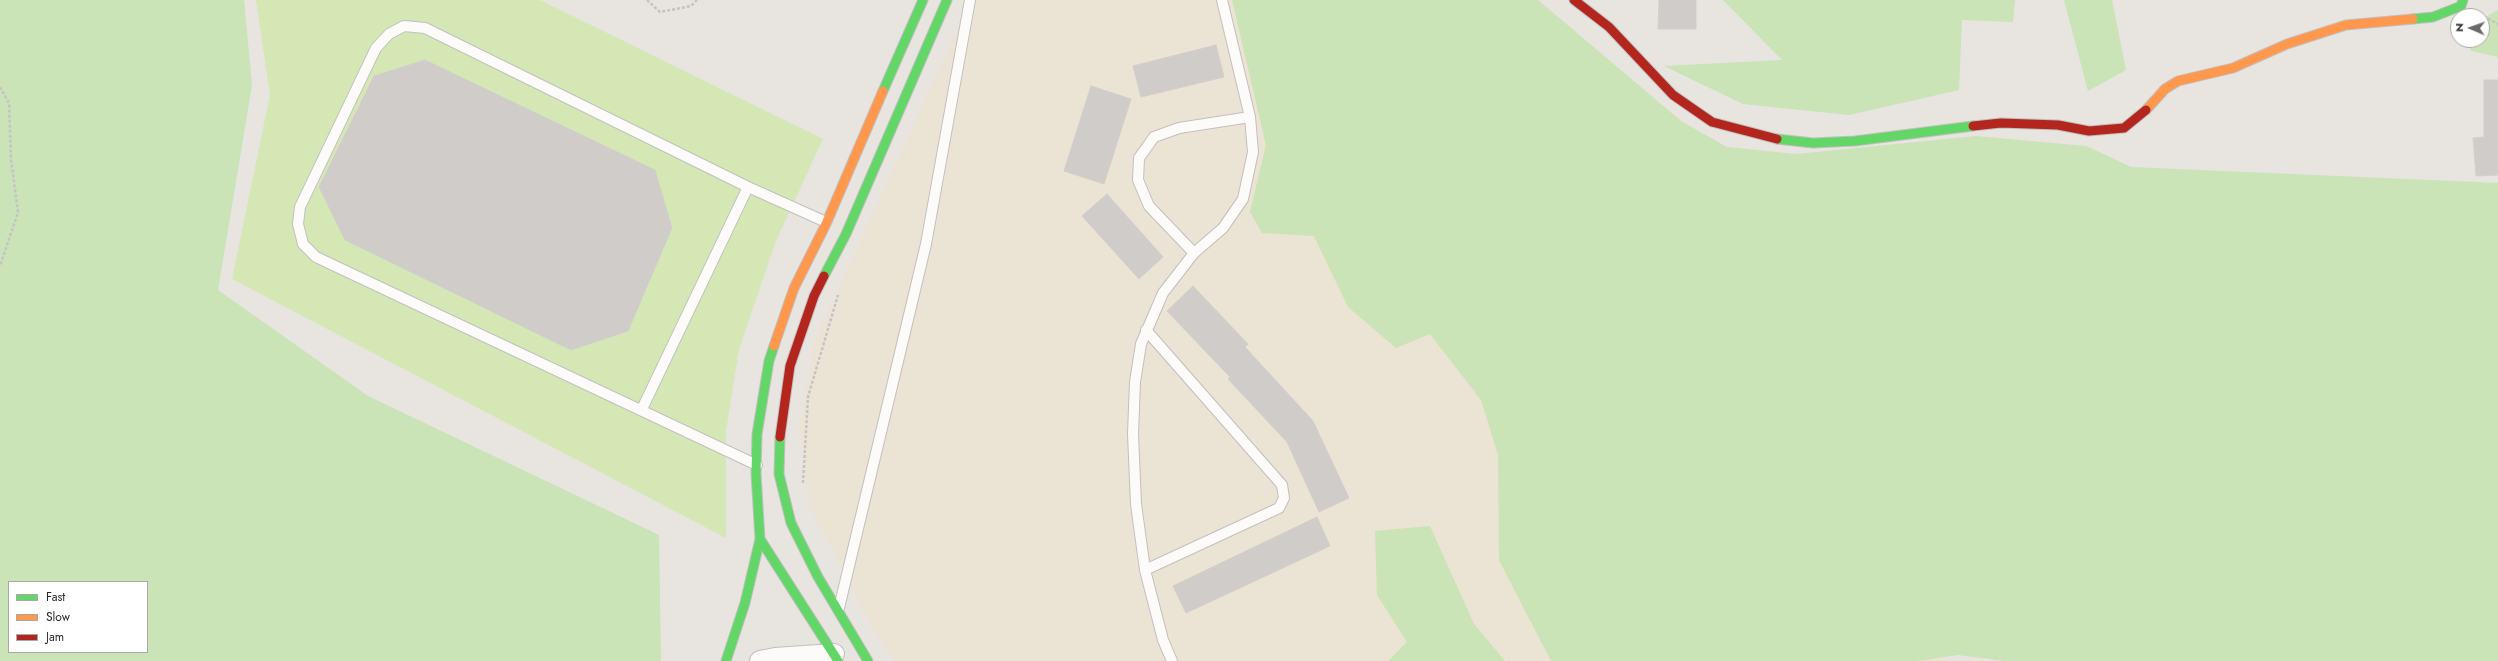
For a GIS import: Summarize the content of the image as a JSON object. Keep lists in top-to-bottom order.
{
  "legend": ["Fast", "Slow", "Jam"],
  "north": "left"
}
